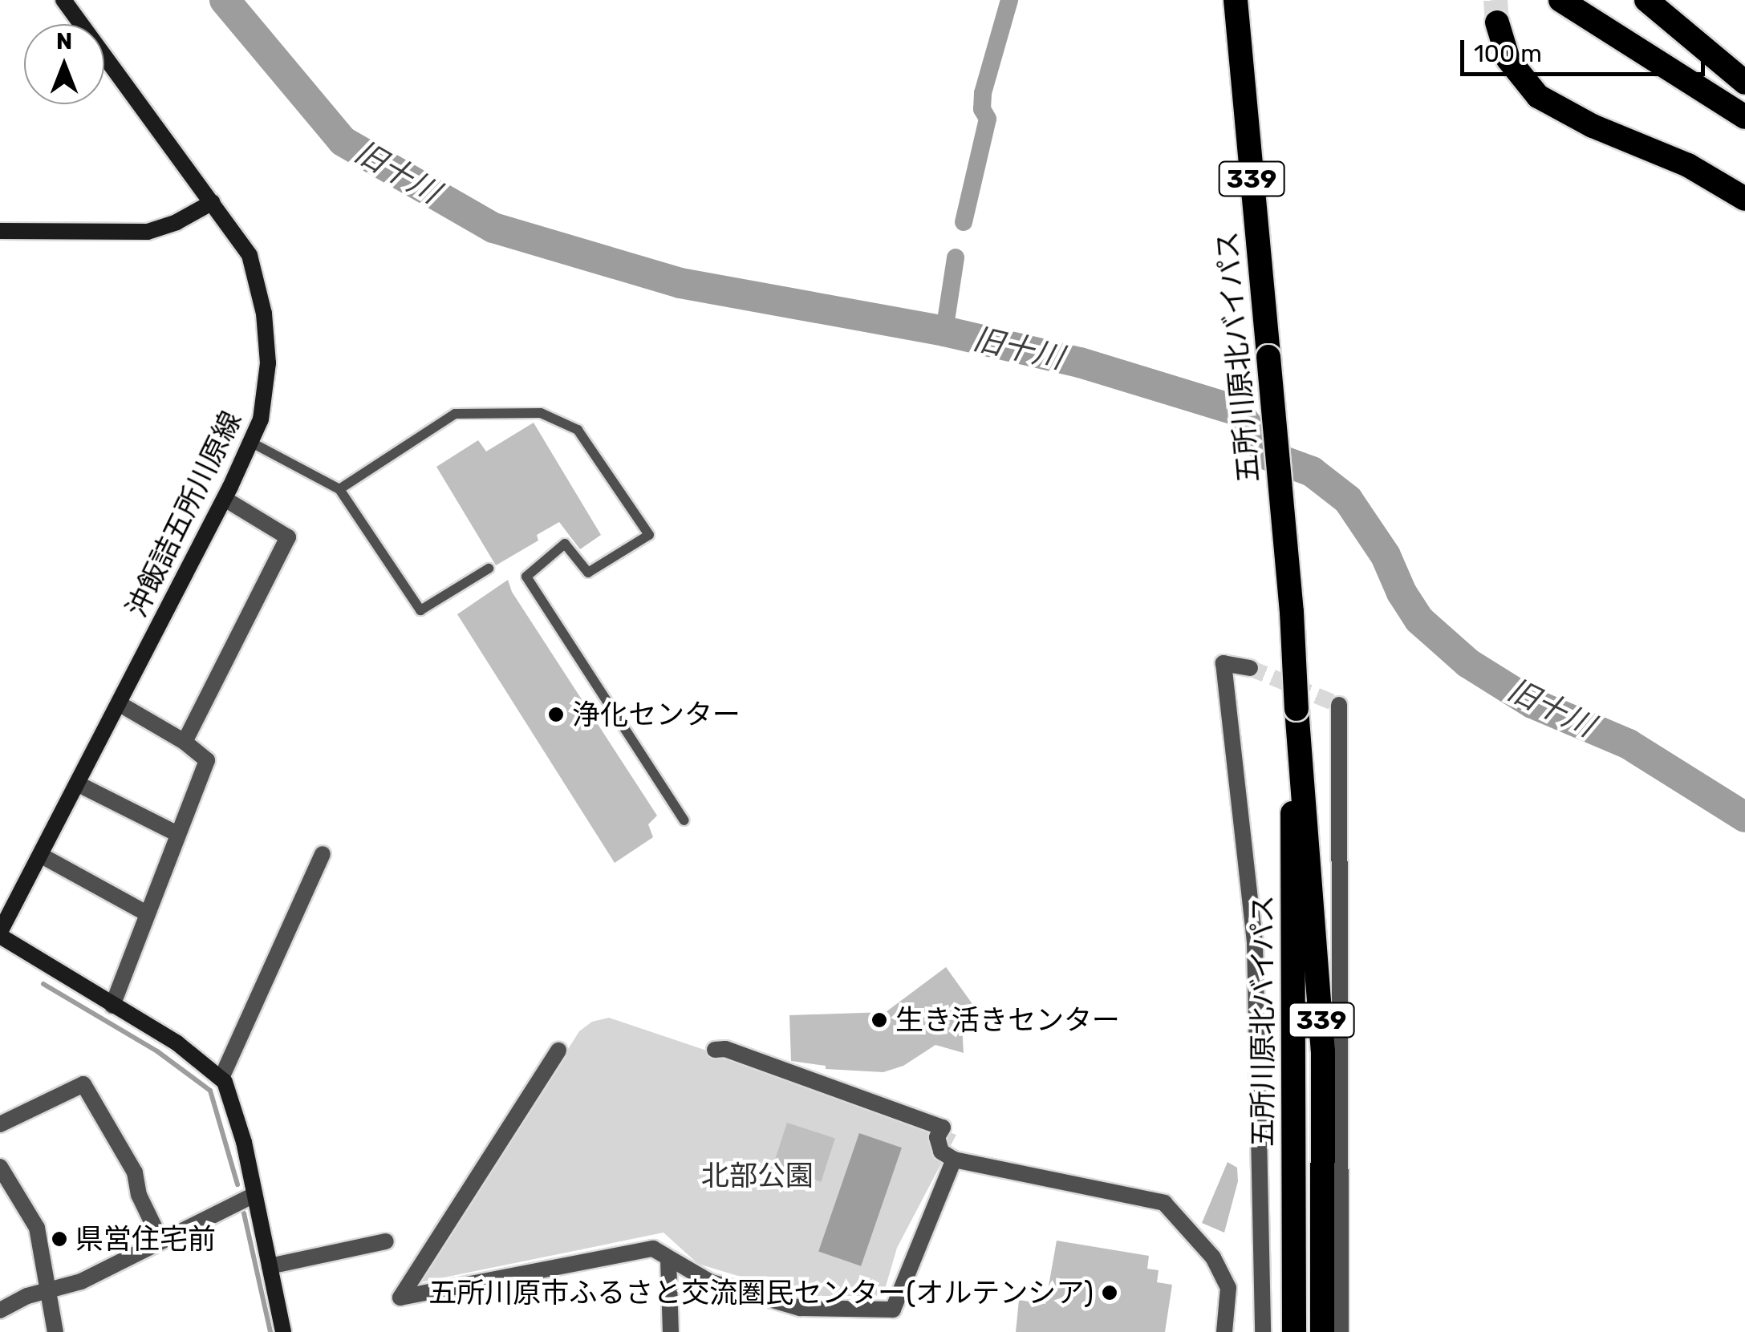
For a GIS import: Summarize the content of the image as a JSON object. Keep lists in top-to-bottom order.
{
  "streets": {
    "highway": ["339", "五所川原北バイパス"],
    "main road": ["沖飯詰五所川原線"]
  },
  "water": ["旧十川"],
  "parks": ["北部公園"],
  "places": [
    "浄化センター",
    "生き活きセンター",
    "県営住宅前",
    "五所川原市ふるさと交流圏民センター(オルテンシア)"
  ],
  "scale_bar": "100 m",
  "north": "top"
}
